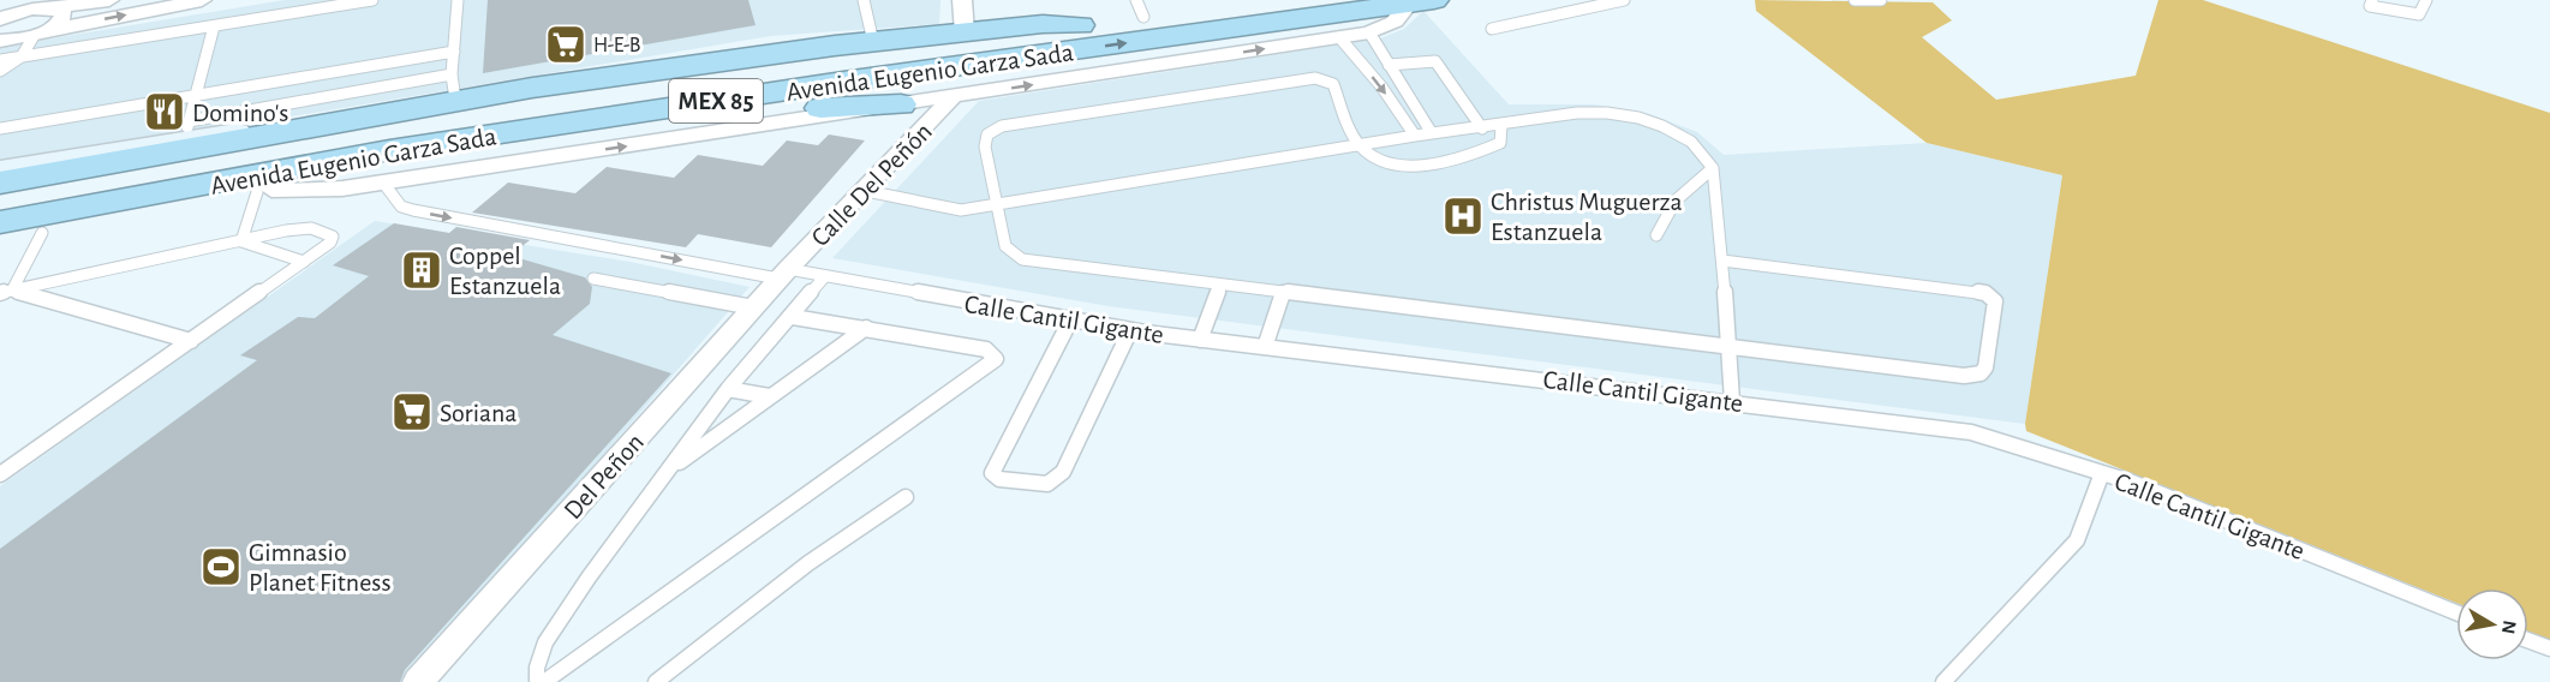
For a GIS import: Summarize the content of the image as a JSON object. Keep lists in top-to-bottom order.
{
  "streets": {
    "highway": ["Avenida Eugenio Garza Sada", "MEX 85"],
    "street": ["Calle Del Peñón", "Del Peñon"],
    "lane": ["Calle Cantil Gigante"]
  },
  "crossings": [
    ["Calle Del Peñón", "Calle Cantil Gigante"],
    ["Calle Del Peñón", "Del Peñon"],
    ["Calle Cantil Gigante", "Del Peñon"]
  ],
  "places": {
    "supermarket": ["H-E-B", "Soriana"],
    "restaurant": ["Domino's"],
    "hospital": ["Christus Muguerza Estanzuela"],
    "building": ["Coppel Estanzuela"],
    "sports": ["Gimnasio Planet Fitness"]
  },
  "north": "right"
}
